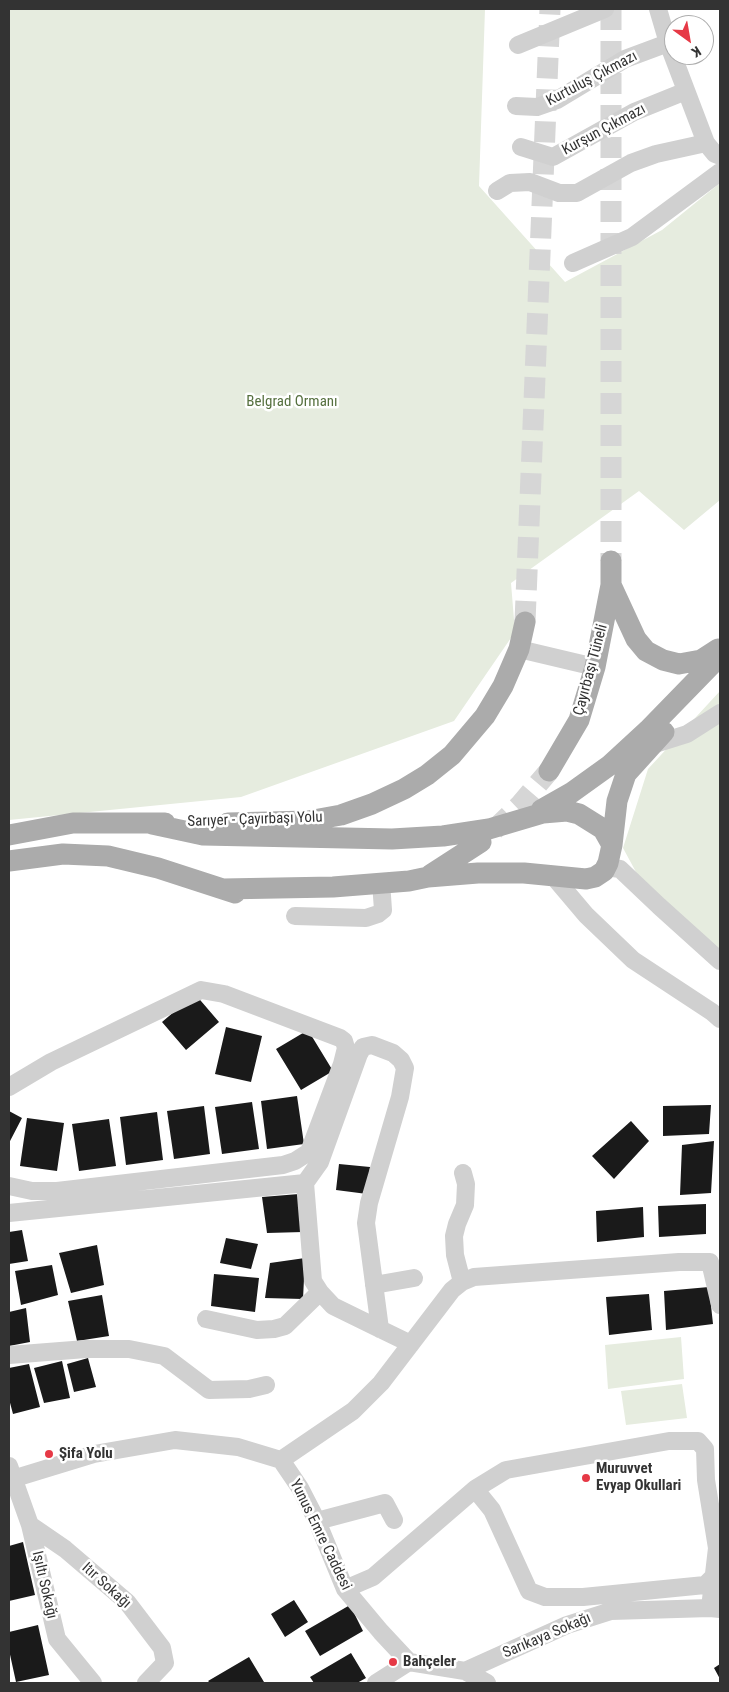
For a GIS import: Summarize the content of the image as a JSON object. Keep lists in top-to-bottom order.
{
  "streets": {
    "main road": ["Çayırbaşı Tüneli", "Sarıyer - Çayırbaşı Yolu"],
    "street": [
      "Kurtuluş Çıkmazı",
      "Kurşun Çıkmazı",
      "Yunus Emre Caddesi",
      "Işıltı Sokağı",
      "Itır Sokağı",
      "Sarıkaya Sokağı"
    ]
  },
  "crossings": [
    ["Işıltı Sokağı", "Itır Sokağı"]
  ],
  "parks": ["Belgrad Ormanı"],
  "places": ["Şifa Yolu", "Muruvvet Evyap Okullari", "Bahçeler"],
  "north": "bottom right"
}
